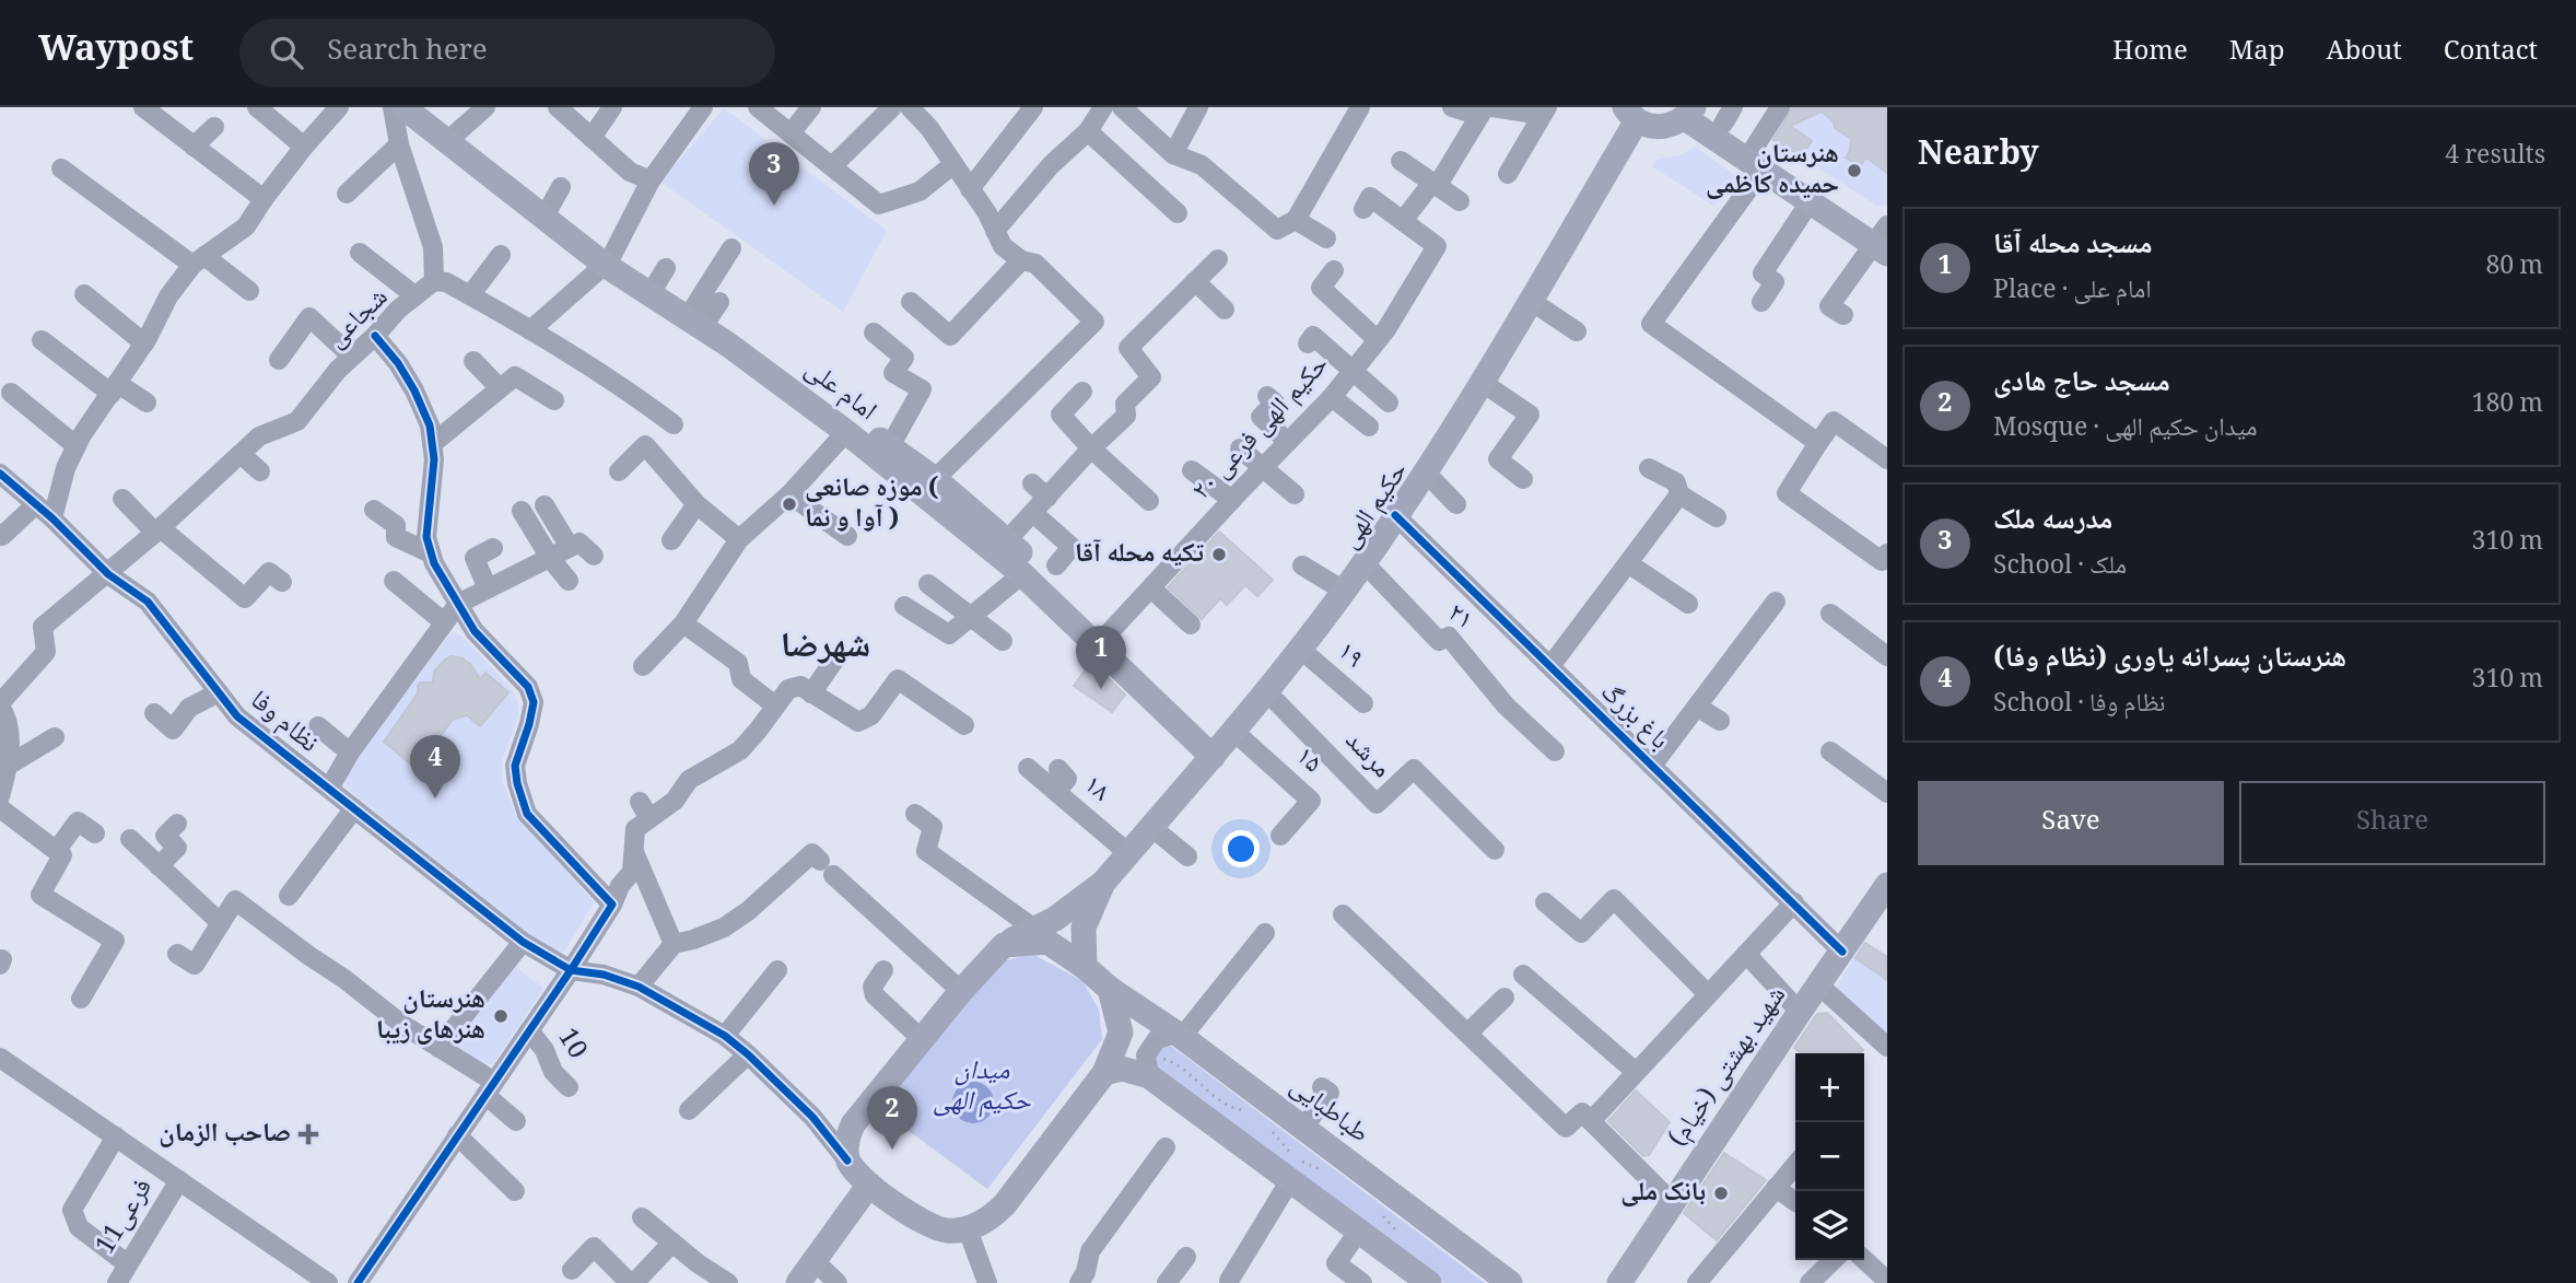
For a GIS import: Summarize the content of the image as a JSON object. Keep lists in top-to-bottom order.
{
  "streets": {
    "main road": [
      "امام علی",
      "حکیم الهی",
      "شهید بهشتی (خیام)",
      "طباطبایی"
    ],
    "street": [
      "شجاعی",
      "حکیم الهی فرعی ۲۰",
      "۲۱",
      "۱۹",
      "باغ بزرگ",
      "نظام وفا",
      "مرشد",
      "۱۵",
      "۱۸",
      "10",
      "فرعی11"
    ]
  },
  "crossings": [
    ["شجاعی", "نظام وفا"],
    ["امام علی", "حکیم الهی"],
    ["امام علی", "۱۵"],
    ["حکیم الهی", "۲۱"],
    ["حکیم الهی", "۱۹"],
    ["حکیم الهی", "باغ بزرگ"],
    ["حکیم الهی", "مرشد"],
    ["حکیم الهی", "۱۵"],
    ["حکیم الهی", "۱۸"],
    ["باغ بزرگ", "شهید بهشتی (خیام)"]
  ],
  "districts": ["شهرضا"],
  "parks": ["میدان حکیم الهی"],
  "places": {
    "other": [
      "هنرستان حمیده کاظمی",
      "موزه صانعی ( آوا و نما )",
      "تکیه محله آقا",
      "هنرستان هنرهای زیبا",
      "بانک ملی"
    ],
    "health": ["صاحب الزمان"]
  },
  "page": {
    "header": "Waypost",
    "search": "Search here",
    "nav": [
      "Home",
      "Map",
      "About",
      "Contact"
    ],
    "heading": ["Nearby", "4 results"],
    "pins": [
      "3",
      "1",
      "4",
      "2"
    ],
    "list": [
      {
        "mark": "1",
        "name": "مسجد محله آقا",
        "note": "Place · امام علی",
        "value": "80 m"
      },
      {
        "mark": "2",
        "name": "مسجد حاج هادی",
        "note": "Mosque · میدان حکیم الهی",
        "value": "180 m"
      },
      {
        "mark": "3",
        "name": "مدرسه ملک",
        "note": "School · ملک",
        "value": "310 m"
      },
      {
        "mark": "4",
        "name": "هنرستان پسرانه یاوری (نظام وفا)",
        "note": "School · نظام وفا",
        "value": "310 m"
      }
    ],
    "buttons": ["Save", "Share"],
    "map_buttons": ["+", "−"]
  }
}
